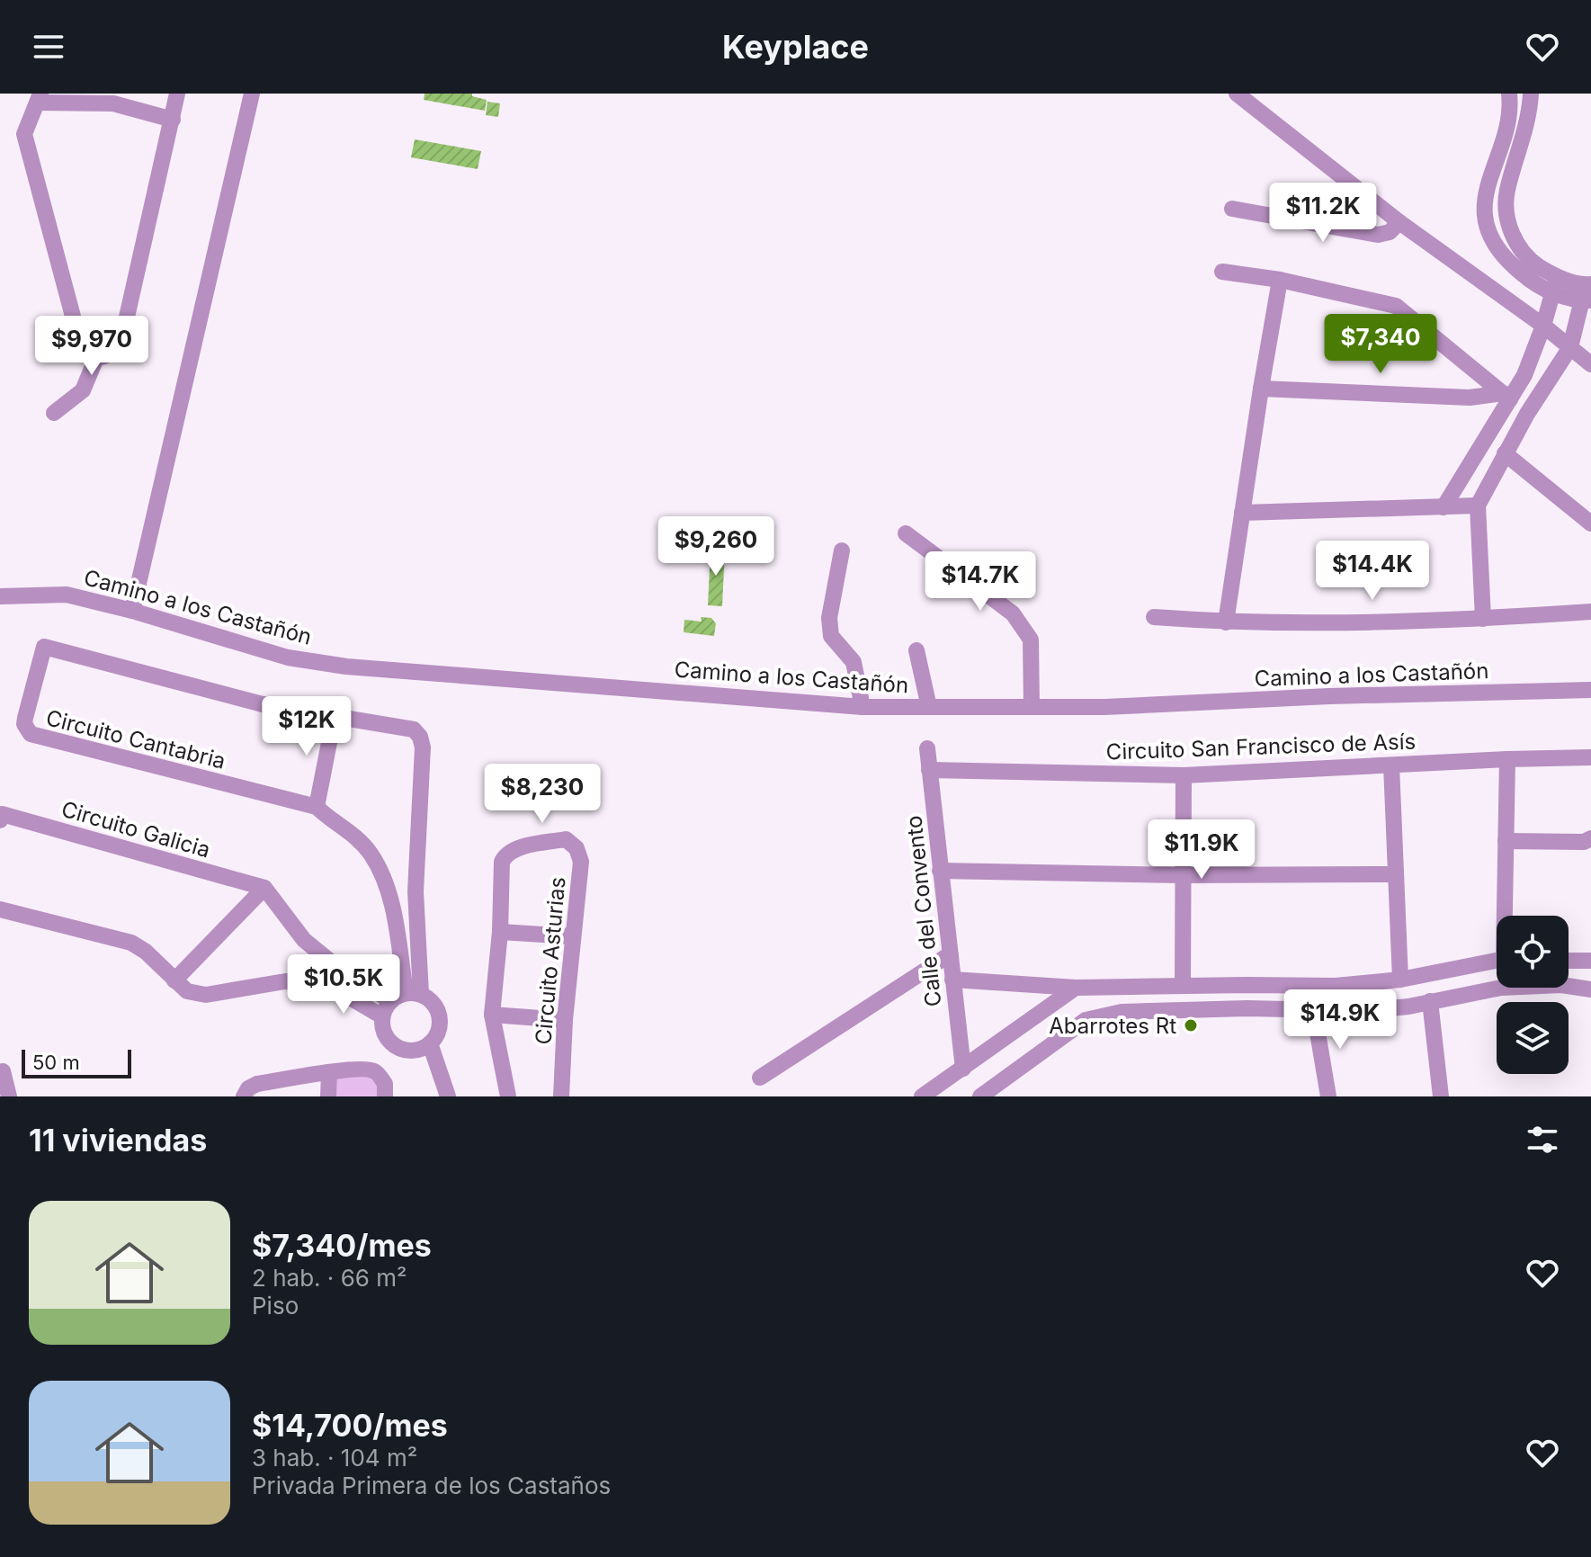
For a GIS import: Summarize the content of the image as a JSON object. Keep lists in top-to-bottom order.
{
  "streets": {
    "street": [
      "Camino a los Castañón",
      "Circuito Cantabria",
      "Circuito San Francisco de Asís",
      "Circuito Galicia",
      "Calle del Convento",
      "Circuito Asturias"
    ]
  },
  "crossings": [
    ["Circuito San Francisco de Asís", "Calle del Convento"]
  ],
  "places": ["Abarrotes Rt"],
  "scale_bar": "50 m",
  "page": {
    "header": "Keyplace",
    "price": [
      "$11.2K",
      "$7,340",
      "$9,970",
      "$9,260",
      "$14.4K",
      "$14.7K",
      "$12K",
      "$8,230",
      "$11.9K",
      "$10.5K",
      "$14.9K"
    ],
    "scale": "50 m",
    "heading": "11 viviendas",
    "list": [
      {
        "name": "$7,340/mes",
        "note": "2 hab. · 66 m² · Piso"
      },
      {
        "name": "$14,700/mes",
        "note": "3 hab. · 104 m² · Privada Primera de los Castaños"
      }
    ]
  }
}
